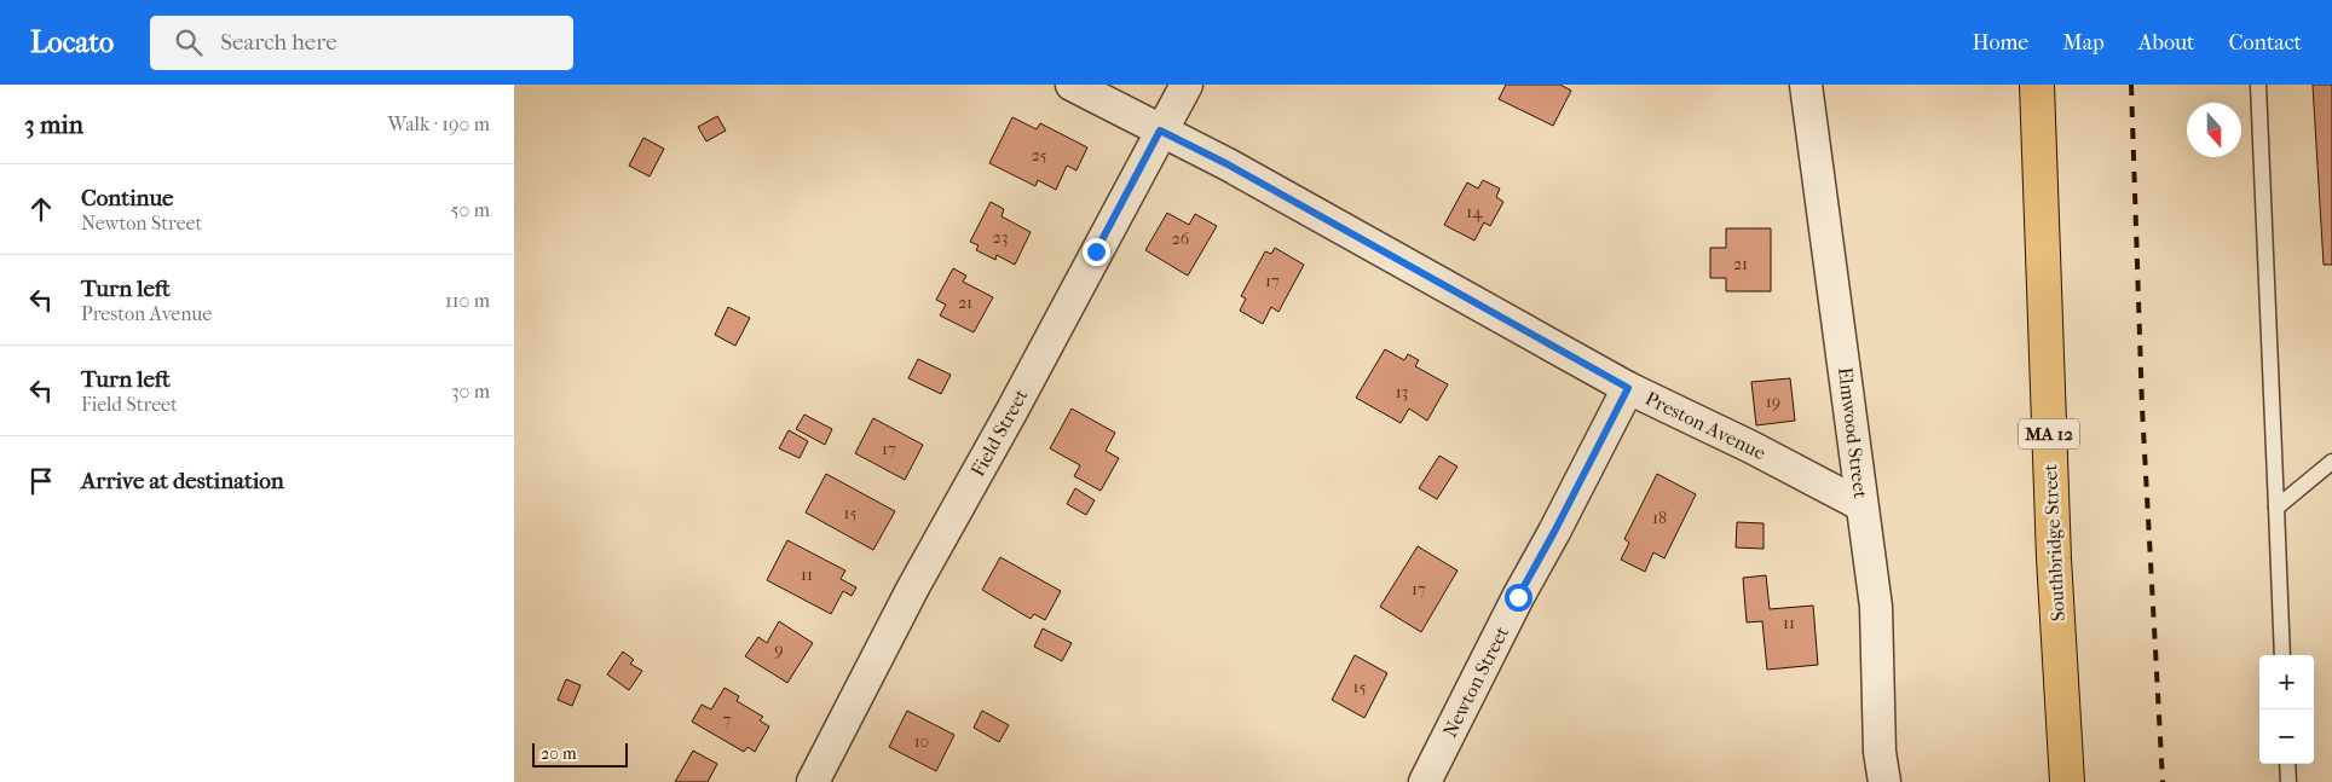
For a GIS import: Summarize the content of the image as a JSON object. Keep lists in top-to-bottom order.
{
  "streets": {
    "main road": ["MA 12", "Southbridge Street"],
    "street": [
      "Preston Avenue",
      "Field Street",
      "Elmwood Street",
      "Newton Street"
    ]
  },
  "crossings": [
    ["Preston Avenue", "Field Street"],
    ["Preston Avenue", "Elmwood Street"],
    ["Preston Avenue", "Newton Street"]
  ],
  "house_numbers": [
    "25",
    "14",
    "23",
    "26",
    "21",
    "17",
    "21",
    "13",
    "19",
    "17",
    "15",
    "18",
    "11",
    "17",
    "11",
    "9",
    "15",
    "7",
    "10"
  ],
  "scale_bar": "20 m",
  "north": "bottom",
  "page": {
    "header": "Locato",
    "search": "Search here",
    "nav": [
      "Home",
      "Map",
      "About",
      "Contact"
    ],
    "heading": ["3 min", "Walk · 190 m"],
    "list": [
      ["Continue", "Newton Street", "50 m"],
      ["Turn left", "Preston Avenue", "110 m"],
      ["Turn left", "Field Street", "30 m"],
      "Arrive at destination"
    ],
    "map_buttons": ["+", "−"],
    "scale": "20 m"
  }
}
